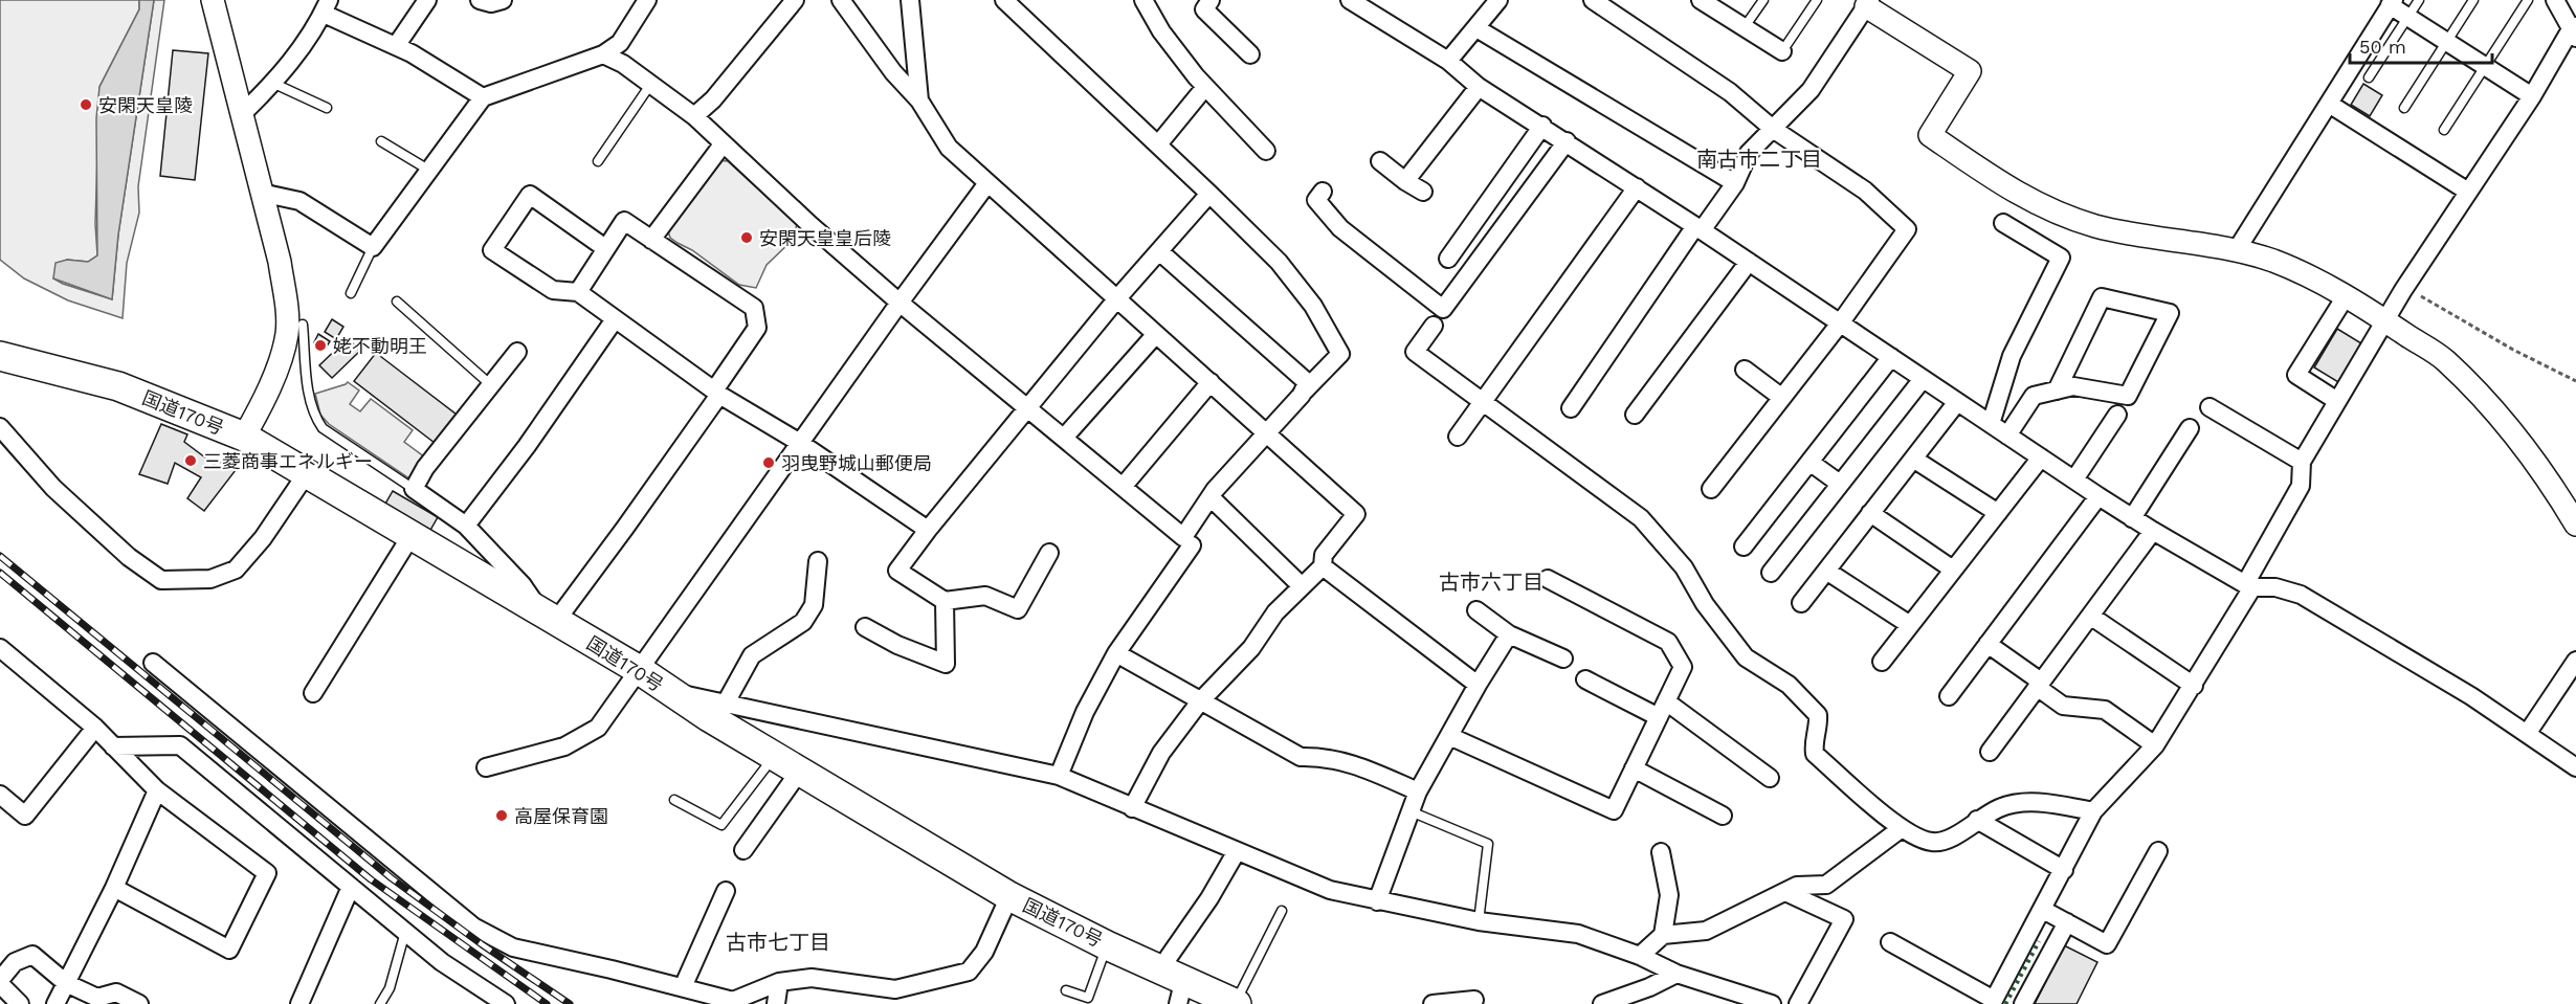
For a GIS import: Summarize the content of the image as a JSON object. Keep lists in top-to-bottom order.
{
  "streets": {
    "highway": ["国道170号"]
  },
  "districts": ["南古市二丁目", "古市六丁目", "古市七丁目"],
  "places": [
    "安閑天皇陵",
    "安閑天皇皇后陵",
    "姥不動明王",
    "三菱商事エネルギー",
    "羽曳野城山郵便局",
    "高屋保育園"
  ],
  "scale_bar": "50 m"
}
